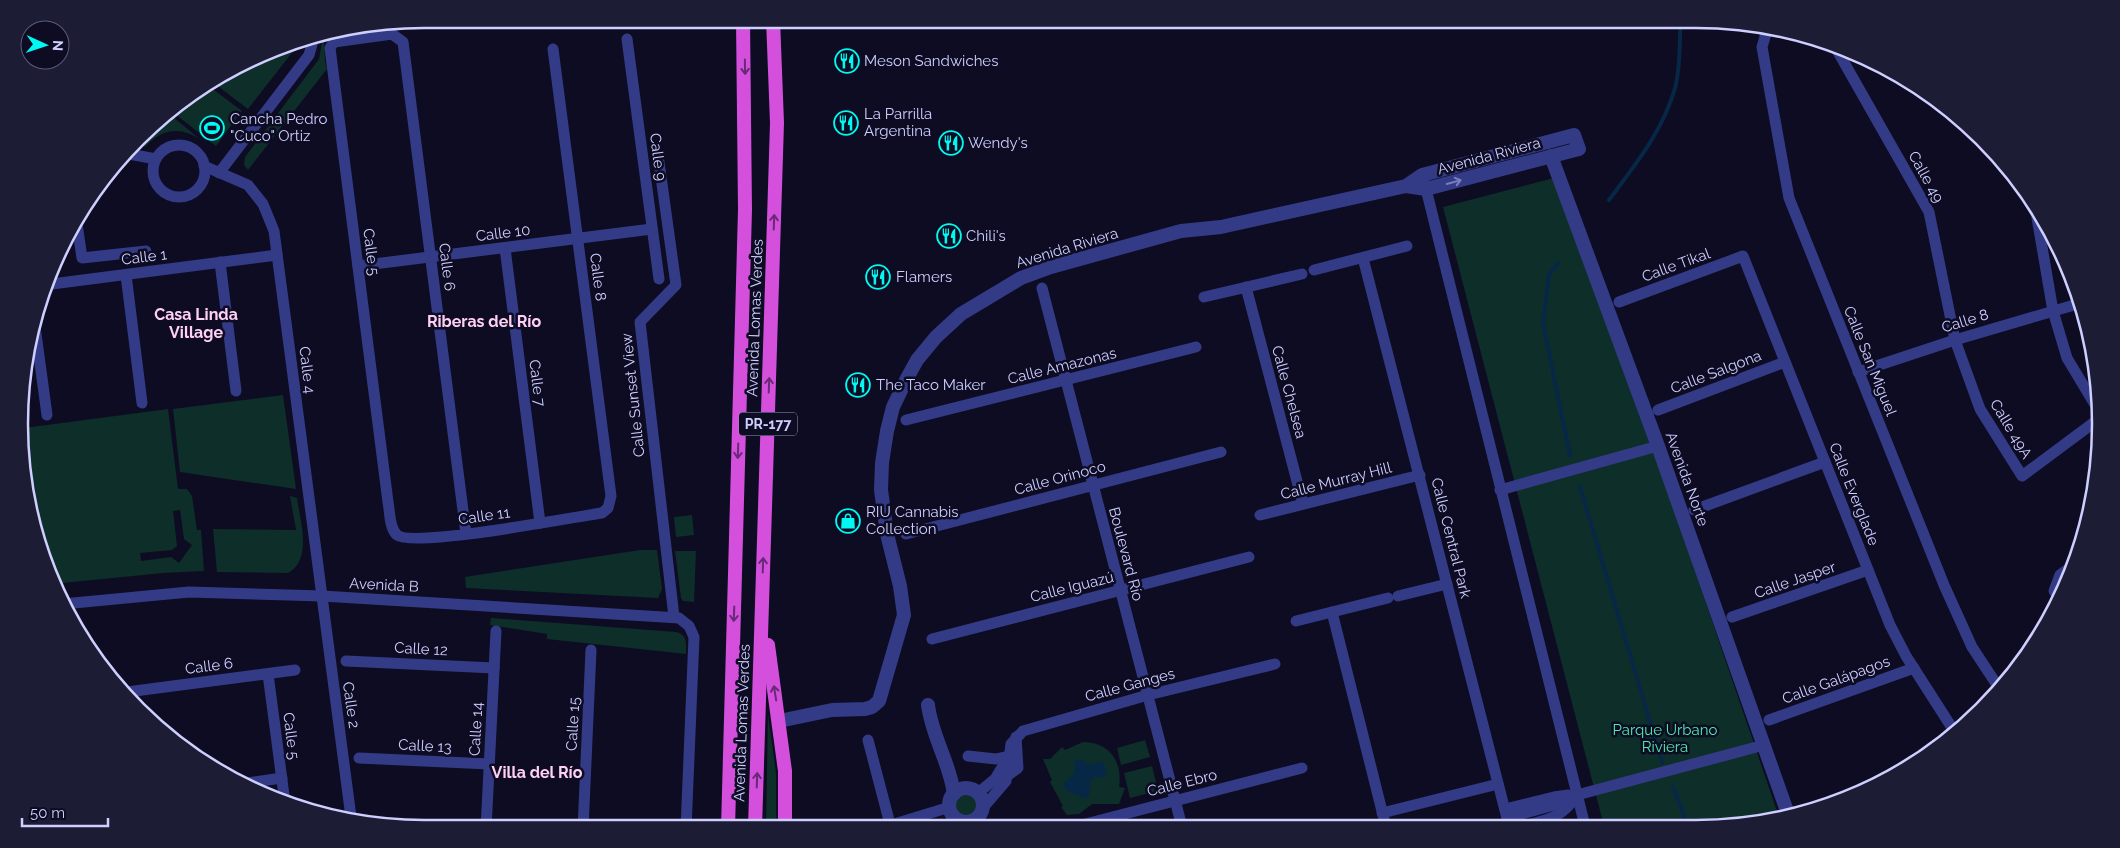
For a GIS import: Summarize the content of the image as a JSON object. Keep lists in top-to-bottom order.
{
  "streets": {
    "highway": ["Avenida Lomas Verdes", "PR-177"],
    "street": [
      "Avenida Riviera",
      "Calle 9",
      "Calle 49",
      "Calle 10",
      "Calle 5",
      "Calle 1",
      "Calle Tikal",
      "Calle 6",
      "Calle 8",
      "Calle San Miguel",
      "Calle Amazonas",
      "Calle 4",
      "Calle Salgona",
      "Calle 7",
      "Calle Chelsea",
      "Calle Sunset View",
      "Calle 49A",
      "Calle Orinoco",
      "Avenida Norte",
      "Calle Murray Hill",
      "Calle Everglade",
      "Calle 11",
      "Calle Central Park",
      "Boulevard Río",
      "Calle Jasper",
      "Avenida B",
      "Calle Iguazú",
      "Calle 12",
      "Calle Galápagos",
      "Calle Ganges",
      "Calle 2",
      "Calle 15",
      "Calle 14",
      "Calle 13",
      "Calle Ebro"
    ]
  },
  "crossings": [
    ["Avenida Riviera", "Avenida Norte"],
    ["Calle 9", "Calle 10"],
    ["Calle 49", "Calle 8"],
    ["Calle 49", "Calle 49A"],
    ["Calle 10", "Calle 5"],
    ["Calle 10", "Calle 6"],
    ["Calle 10", "Calle 8"],
    ["Calle 10", "Calle 7"],
    ["Calle 5", "Calle 6"],
    ["Calle 5", "Calle 11"],
    ["Calle 1", "Calle 4"],
    ["Calle Tikal", "Calle Everglade"],
    ["Calle 6", "Calle 11"],
    ["Calle 8", "Calle San Miguel"],
    ["Calle 8", "Calle 49A"],
    ["Calle 8", "Calle 11"],
    ["Calle Amazonas", "Boulevard Río"],
    ["Calle 4", "Avenida B"],
    ["Calle 4", "Calle 2"],
    ["Calle Salgona", "Calle Everglade"],
    ["Calle 7", "Calle 11"],
    ["Calle Chelsea", "Calle Murray Hill"],
    ["Calle Sunset View", "Avenida B"],
    ["Calle Orinoco", "Boulevard Río"],
    ["Calle Murray Hill", "Calle Central Park"],
    ["Calle Everglade", "Calle Jasper"],
    ["Calle Everglade", "Calle Galápagos"],
    ["Boulevard Río", "Calle Iguazú"],
    ["Boulevard Río", "Calle Ganges"],
    ["Boulevard Río", "Calle Ebro"],
    ["Avenida B", "Calle 2"],
    ["Calle 12", "Calle 14"],
    ["Calle 14", "Calle 13"]
  ],
  "districts": ["Casa Linda Village", "Riberas del Río", "Villa del Río"],
  "parks": ["Parque Urbano Riviera"],
  "places": {
    "restaurant": [
      "Meson Sandwiches",
      "La Parrilla Argentina",
      "Wendy's",
      "Chili's",
      "Flamers",
      "The Taco Maker"
    ],
    "sports": ["Cancha Pedro \"Cuco\" Ortiz"],
    "shop": ["RIU Cannabis Collection"]
  },
  "scale_bar": "50 m",
  "north": "right"
}
